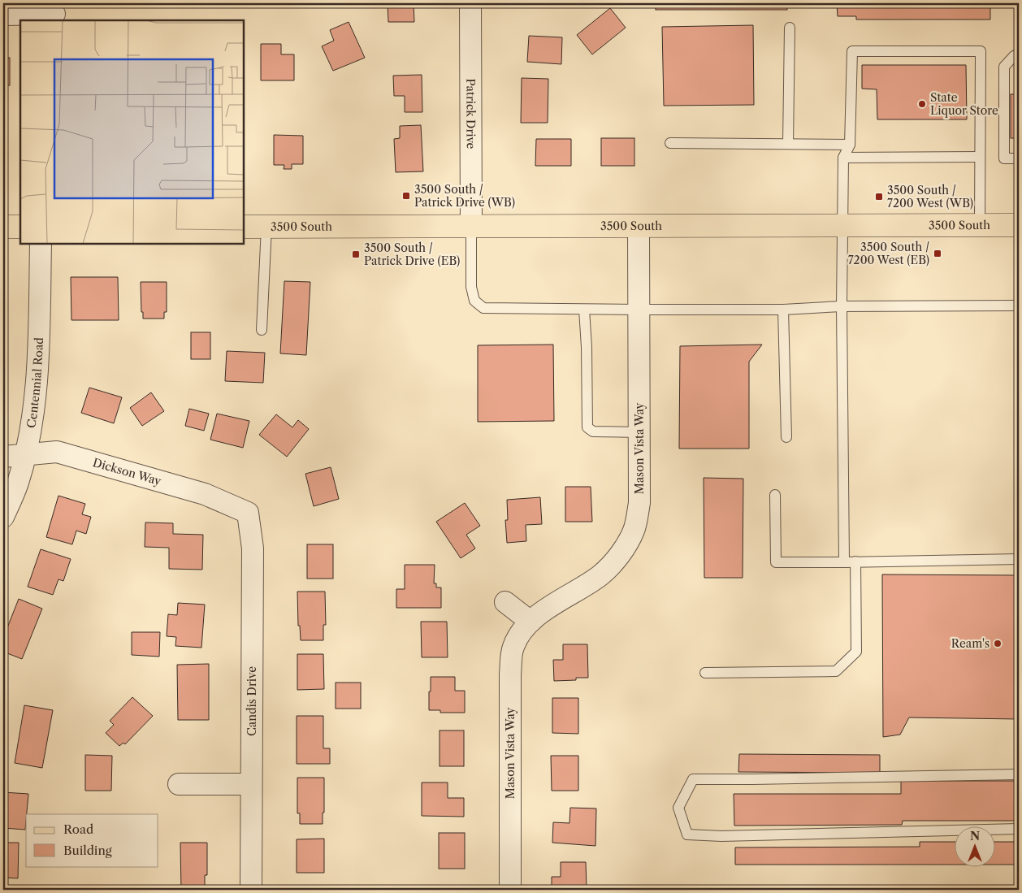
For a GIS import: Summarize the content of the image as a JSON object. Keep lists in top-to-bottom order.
{
  "streets": {
    "main road": ["3500 South"],
    "street": [
      "Patrick Drive",
      "Centennial Road",
      "Mason Vista Way",
      "Dickson Way",
      "Candis Drive"
    ]
  },
  "crossings": [
    ["Patrick Drive", "3500 South"],
    ["3500 South", "Mason Vista Way"],
    ["Centennial Road", "Dickson Way"],
    ["Dickson Way", "Candis Drive"]
  ],
  "places": {
    "other": ["State Liquor Store", "Ream's"],
    "transit": [
      "3500 South / Patrick Drive (WB)",
      "3500 South / 7200 West (WB)",
      "3500 South / 7200 West (EB)",
      "3500 South / Patrick Drive (EB)"
    ]
  },
  "legend": ["Road", "Building"],
  "north": "top"
}
